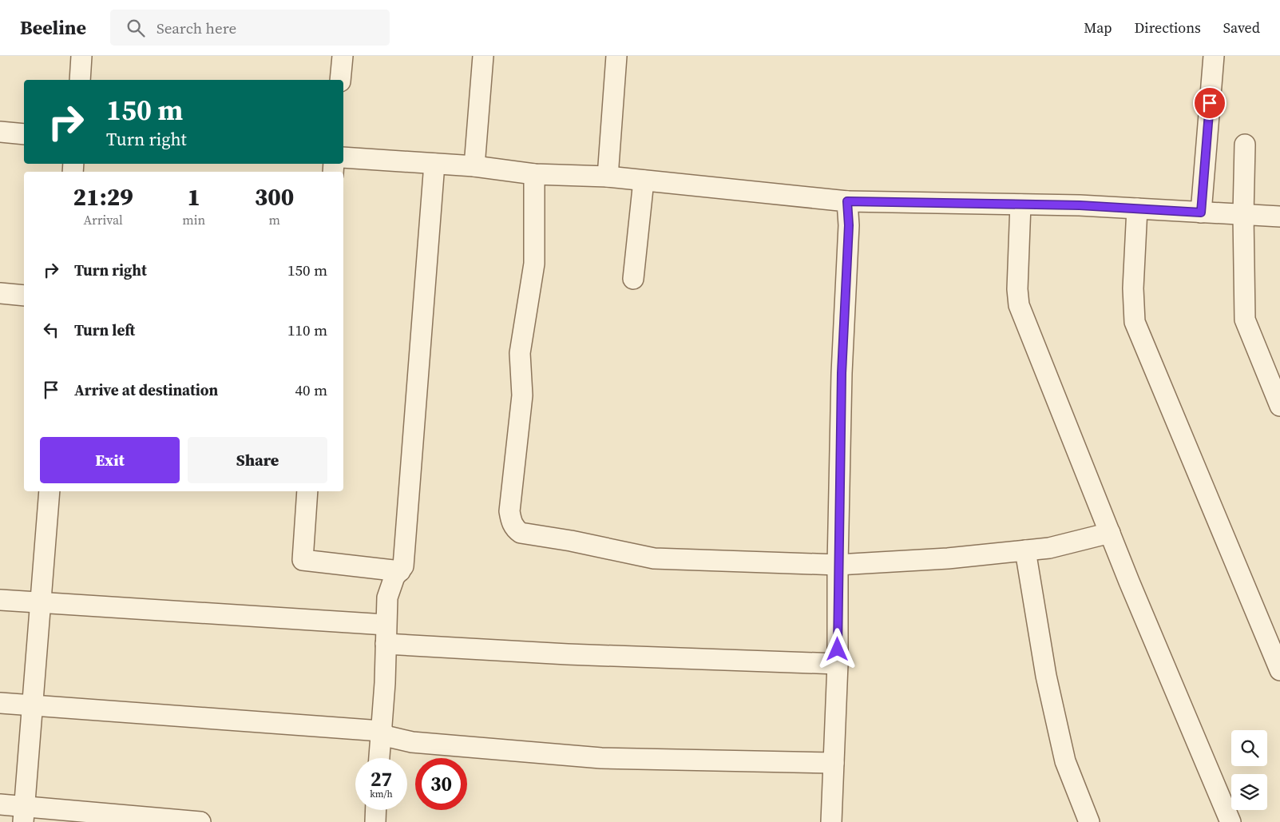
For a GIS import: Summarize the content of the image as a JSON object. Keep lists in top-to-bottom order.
{
  "page": {
    "header": "Beeline",
    "search": "Search here",
    "nav": ["Map", "Directions", "Saved"],
    "turn": ["150 m", "Turn right"],
    "eta": [
      "21:29",
      "Arrival",
      "1",
      "min",
      "300",
      "m"
    ],
    "list": [
      {
        "name": "Turn right",
        "value": "150 m"
      },
      {
        "name": "Turn left",
        "value": "110 m"
      },
      {
        "name": "Arrive at destination",
        "value": "40 m"
      }
    ],
    "buttons": ["Exit", "Share"],
    "speed": "27 km/h",
    "limit": "30"
  }
}
